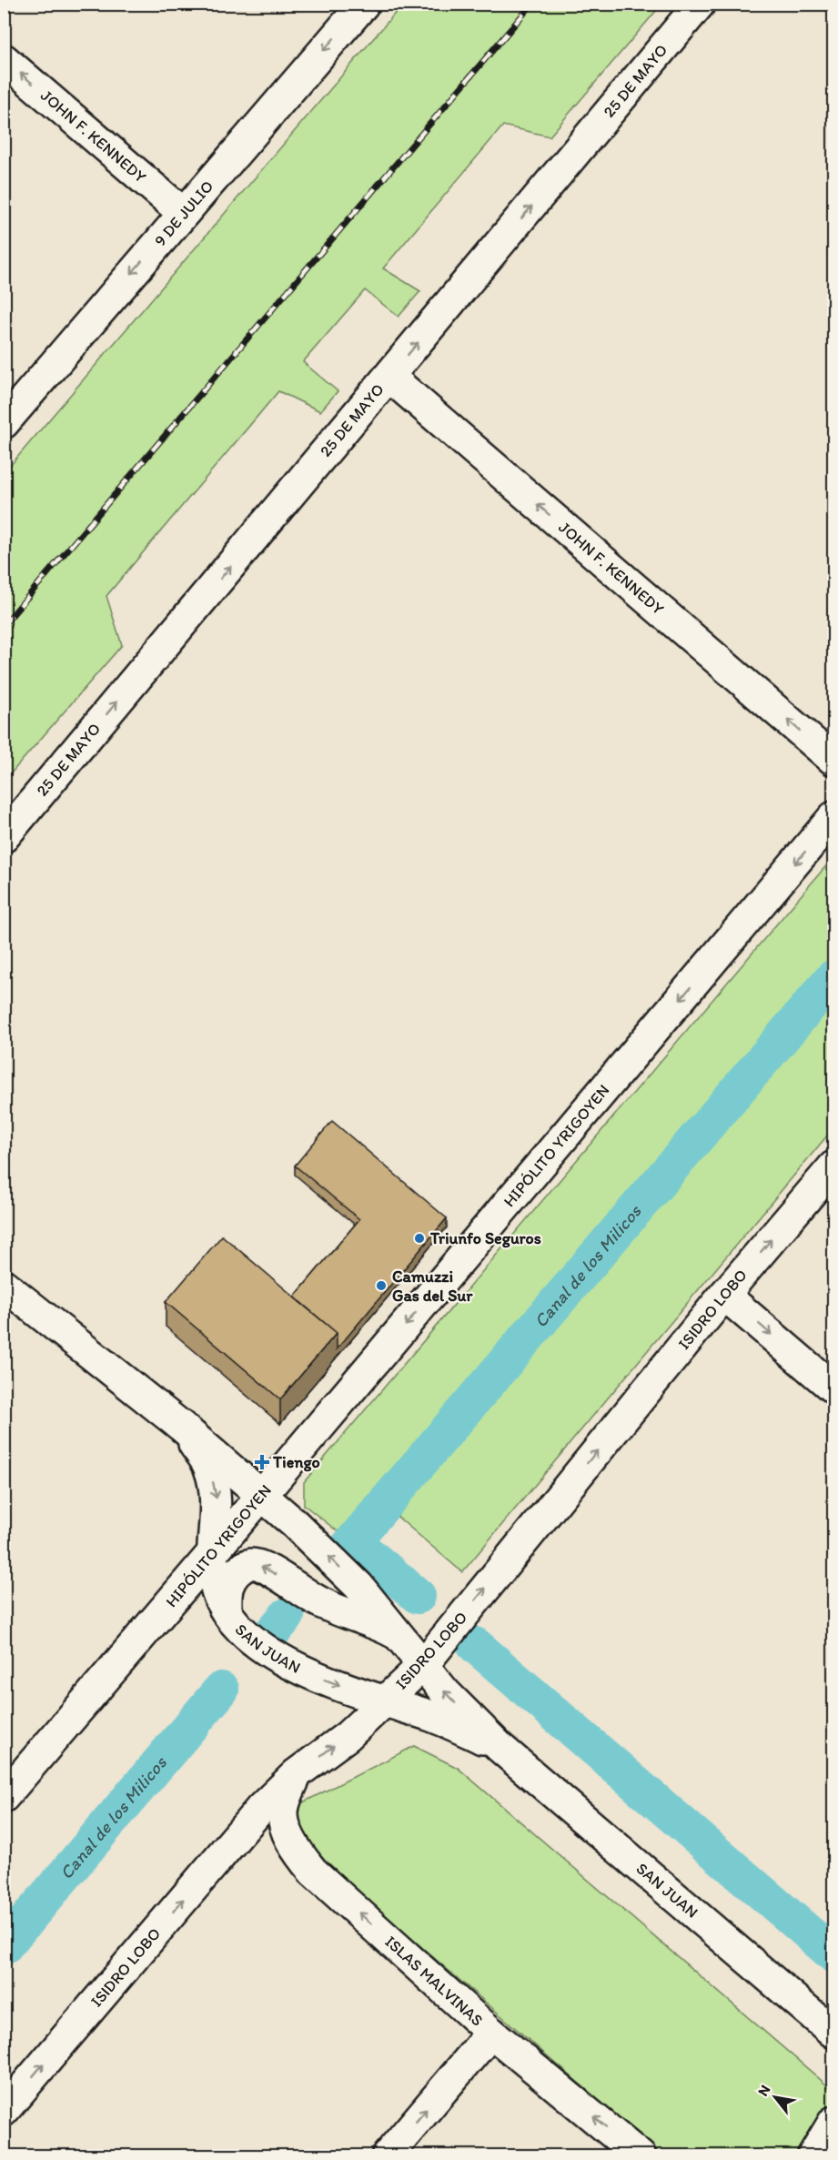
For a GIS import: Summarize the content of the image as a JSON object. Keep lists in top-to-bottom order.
{
  "streets": {
    "street": [
      "25 DE MAYO",
      "JOHN F. KENNEDY",
      "9 DE JULIO",
      "HIPÓLITO YRIGOYEN",
      "ISIDRO LOBO",
      "SAN JUAN",
      "ISLAS MALVINAS"
    ]
  },
  "crossings": [
    ["25 DE MAYO", "JOHN F. KENNEDY"],
    ["JOHN F. KENNEDY", "9 DE JULIO"],
    ["HIPÓLITO YRIGOYEN", "SAN JUAN"],
    ["ISIDRO LOBO", "SAN JUAN"],
    ["ISIDRO LOBO", "ISLAS MALVINAS"]
  ],
  "one_way": [
    "25 DE MAYO",
    "JOHN F. KENNEDY",
    "9 DE JULIO",
    "HIPÓLITO YRIGOYEN",
    "ISIDRO LOBO",
    "ISLAS MALVINAS"
  ],
  "water": ["Canal de los Milicos"],
  "places": {
    "other": ["Triunfo Seguros", "Camuzzi Gas del Sur"],
    "health": ["Tiengo"]
  },
  "north": "top left"
}
